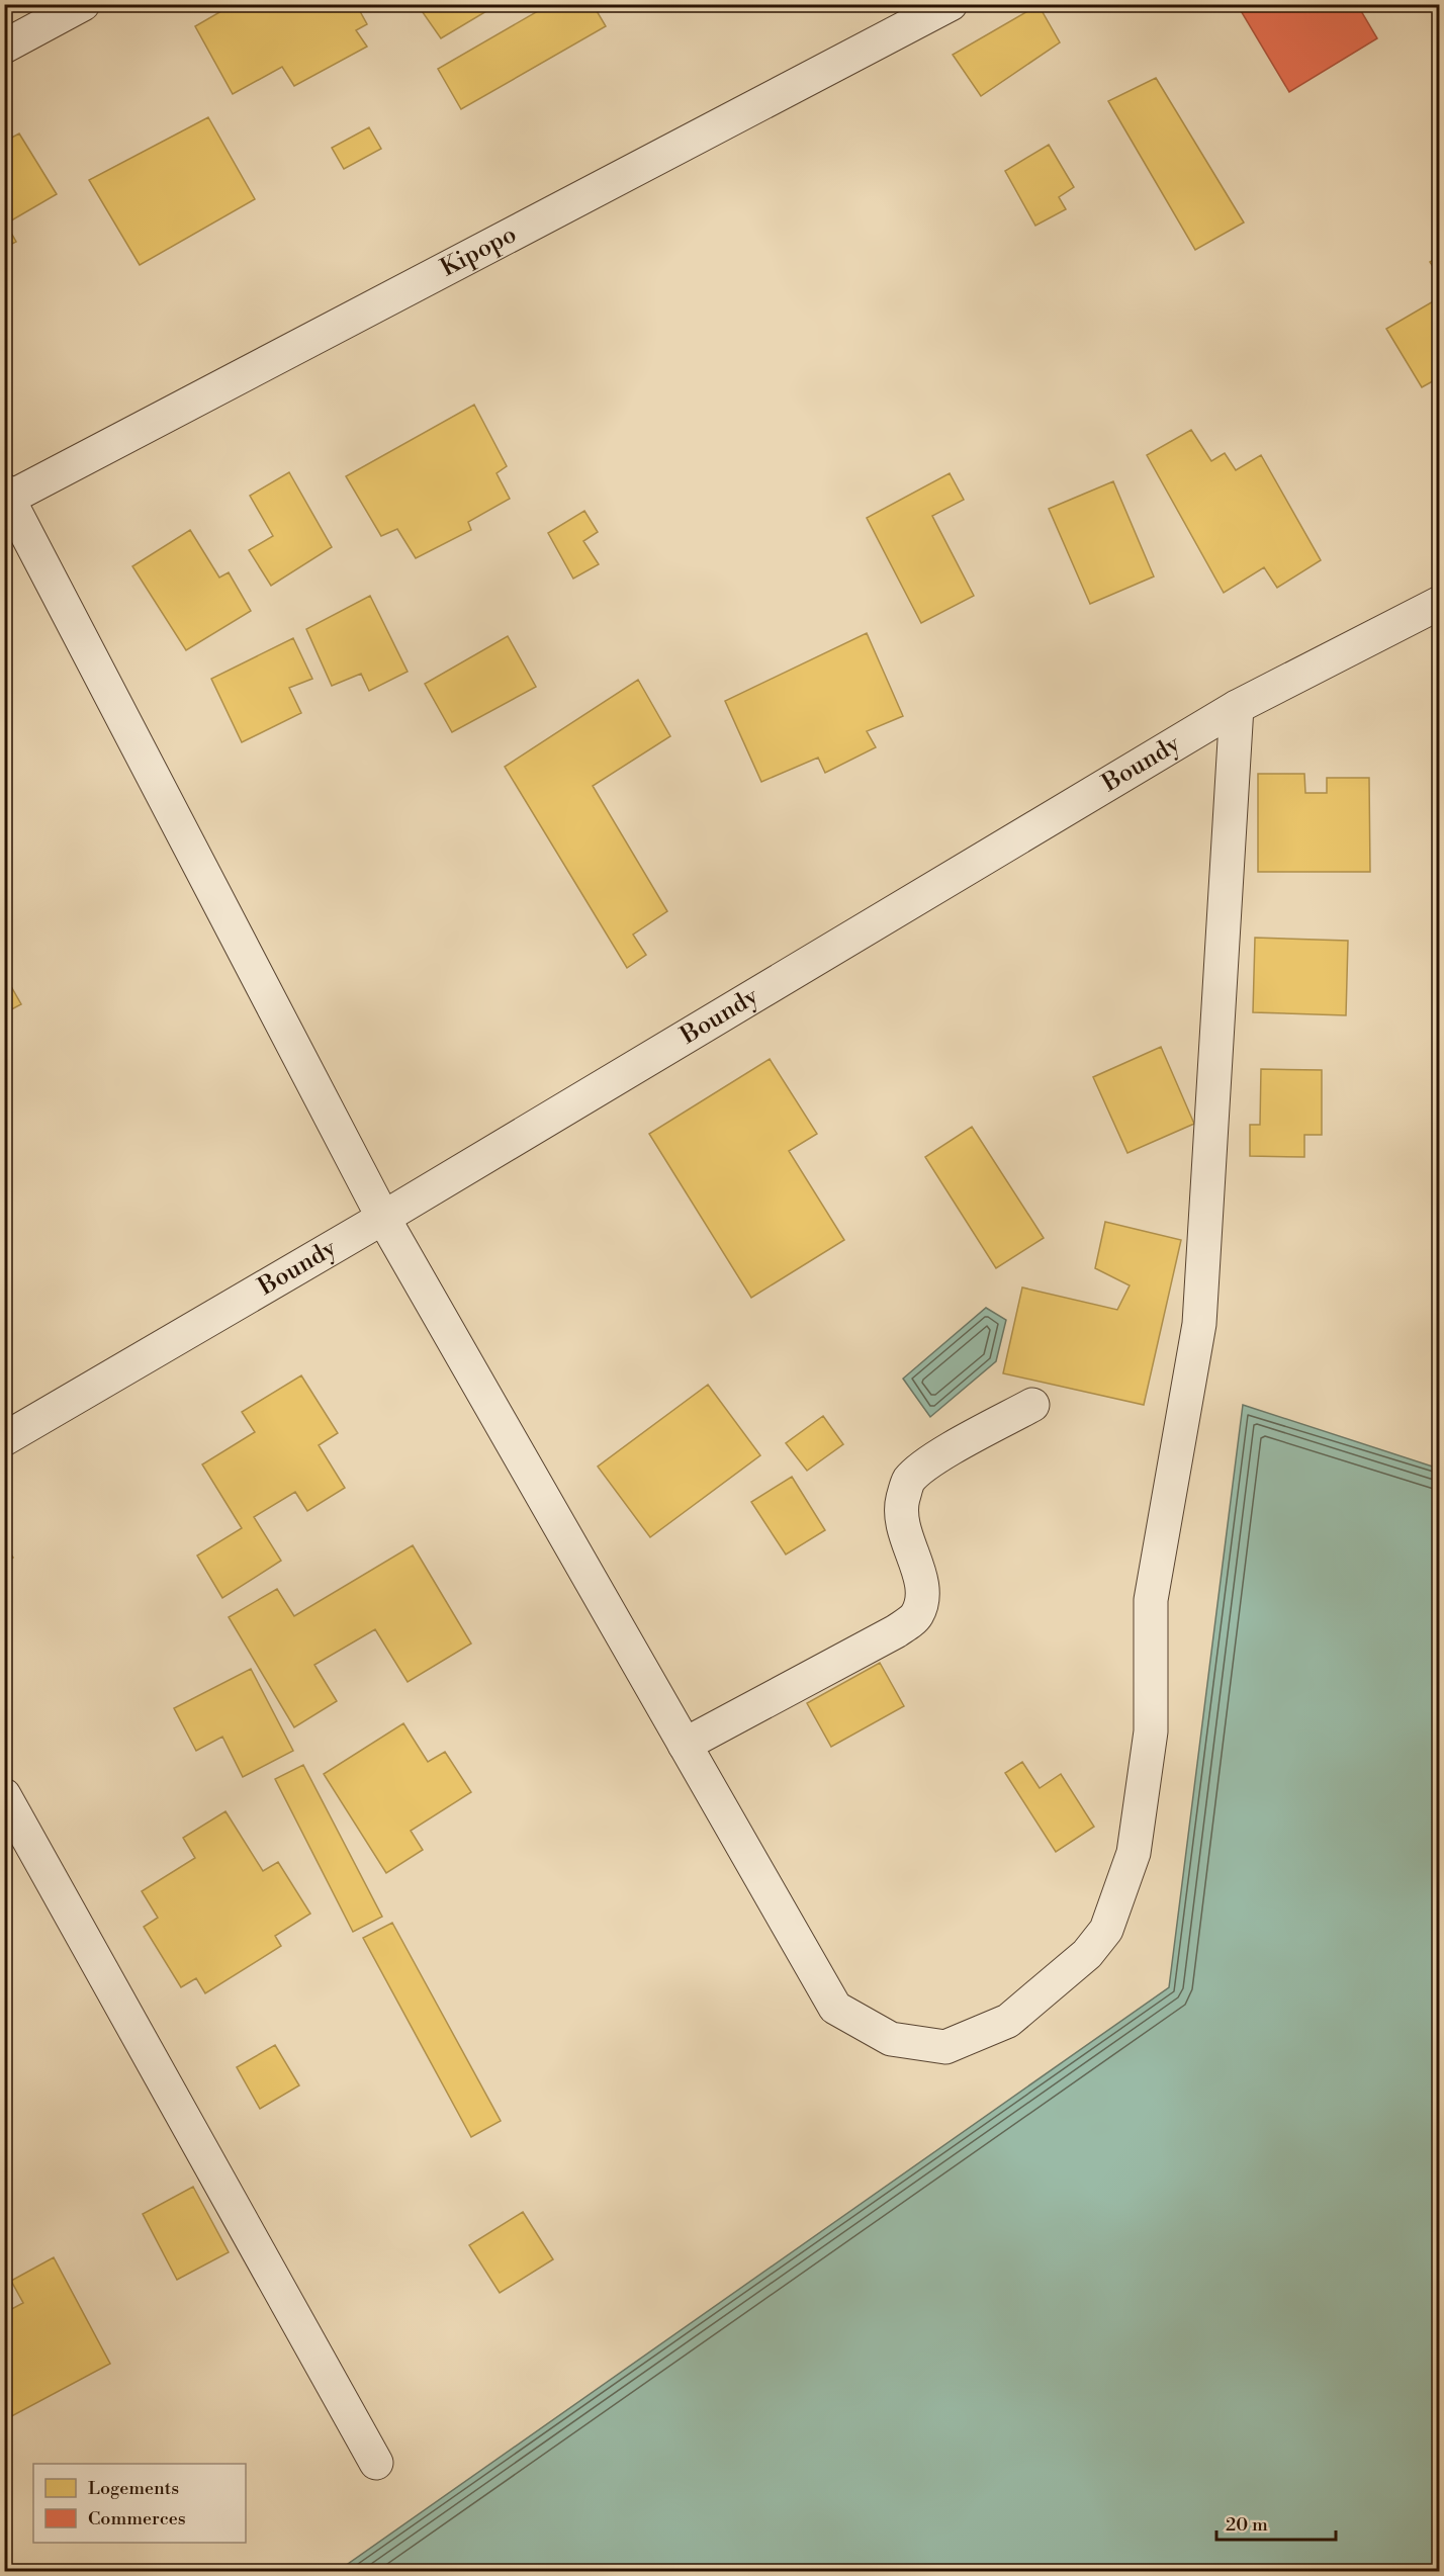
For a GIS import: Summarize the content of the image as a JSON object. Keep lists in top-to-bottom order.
{
  "streets": {
    "street": ["Kipopo", "Boundy"]
  },
  "legend": ["Logements", "Commerces"],
  "scale_bar": "20 m"
}
